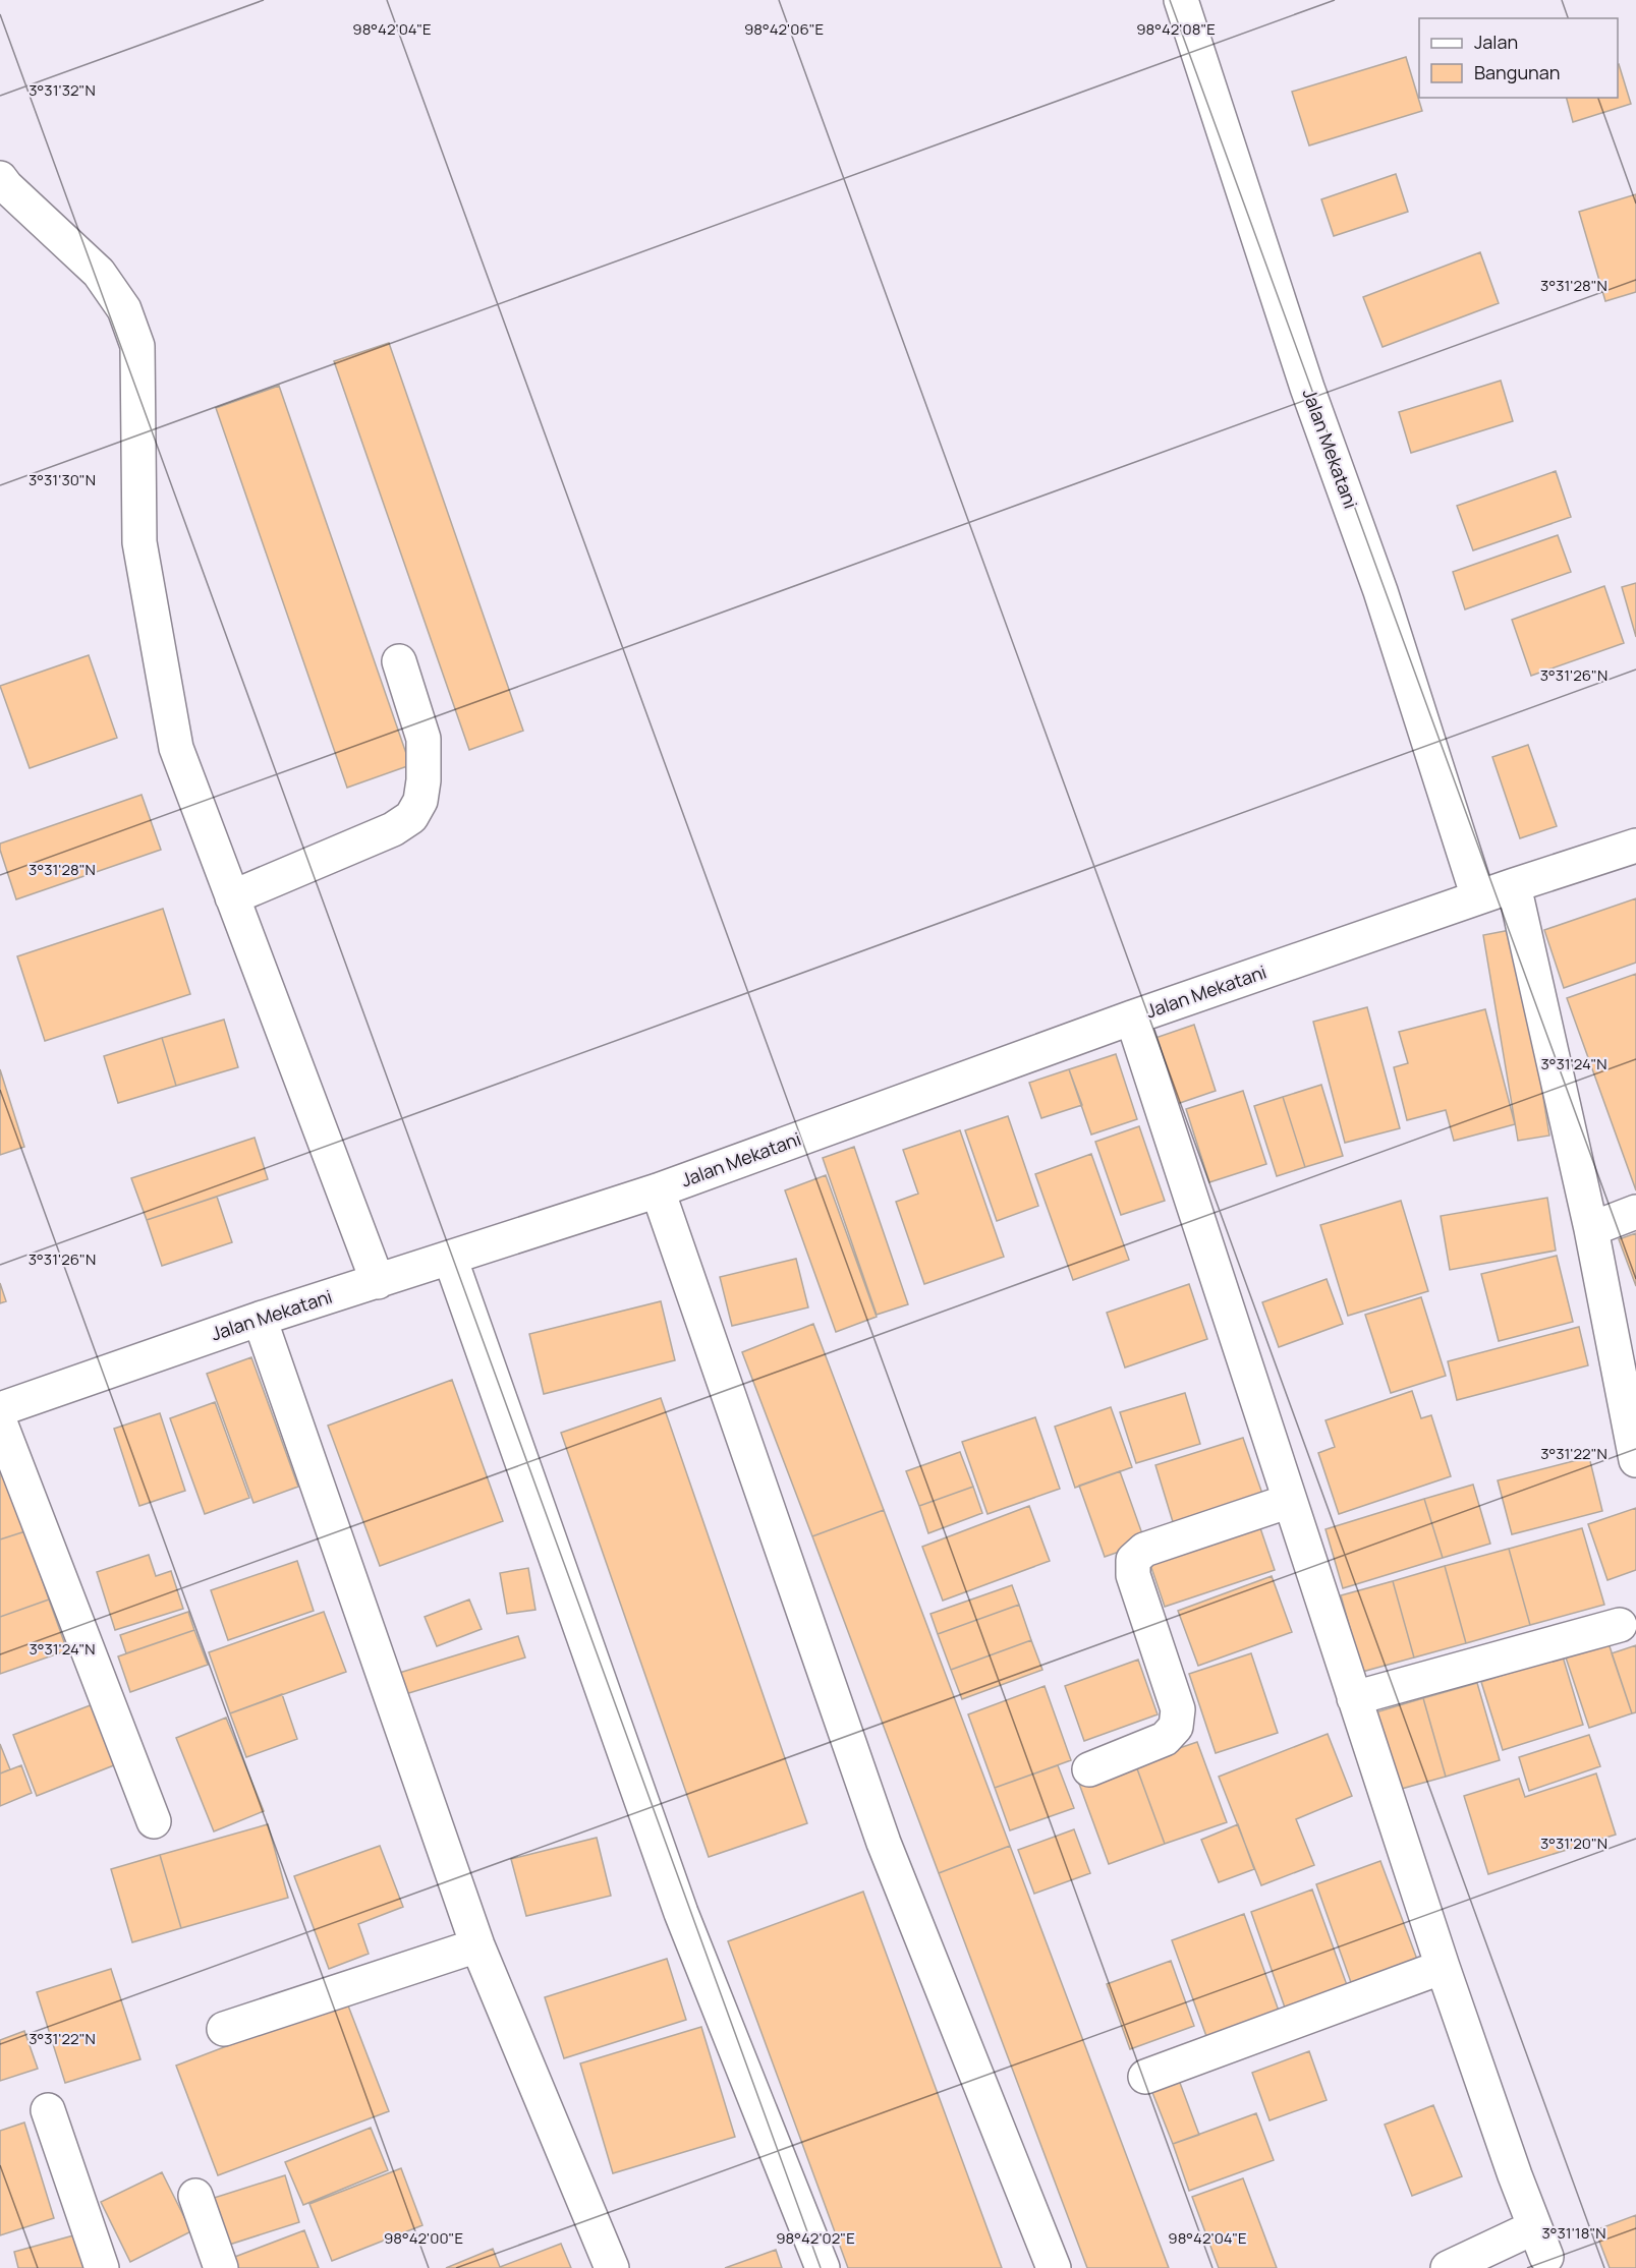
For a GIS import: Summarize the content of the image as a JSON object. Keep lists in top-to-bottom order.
{
  "streets": {
    "street": ["Jalan Mekatani"]
  },
  "legend": ["Jalan", "Bangunan"],
  "coordinates": [
    "98°42'04\"E",
    "98°42'06\"E",
    "98°42'08\"E",
    "3°31'32\"N",
    "3°31'28\"N",
    "3°31'30\"N",
    "3°31'26\"N",
    "3°31'24\"N",
    "3°31'22\"N",
    "3°31'20\"N",
    "3°31'18\"N",
    "98°42'00\"E",
    "98°42'02\"E"
  ]
}
